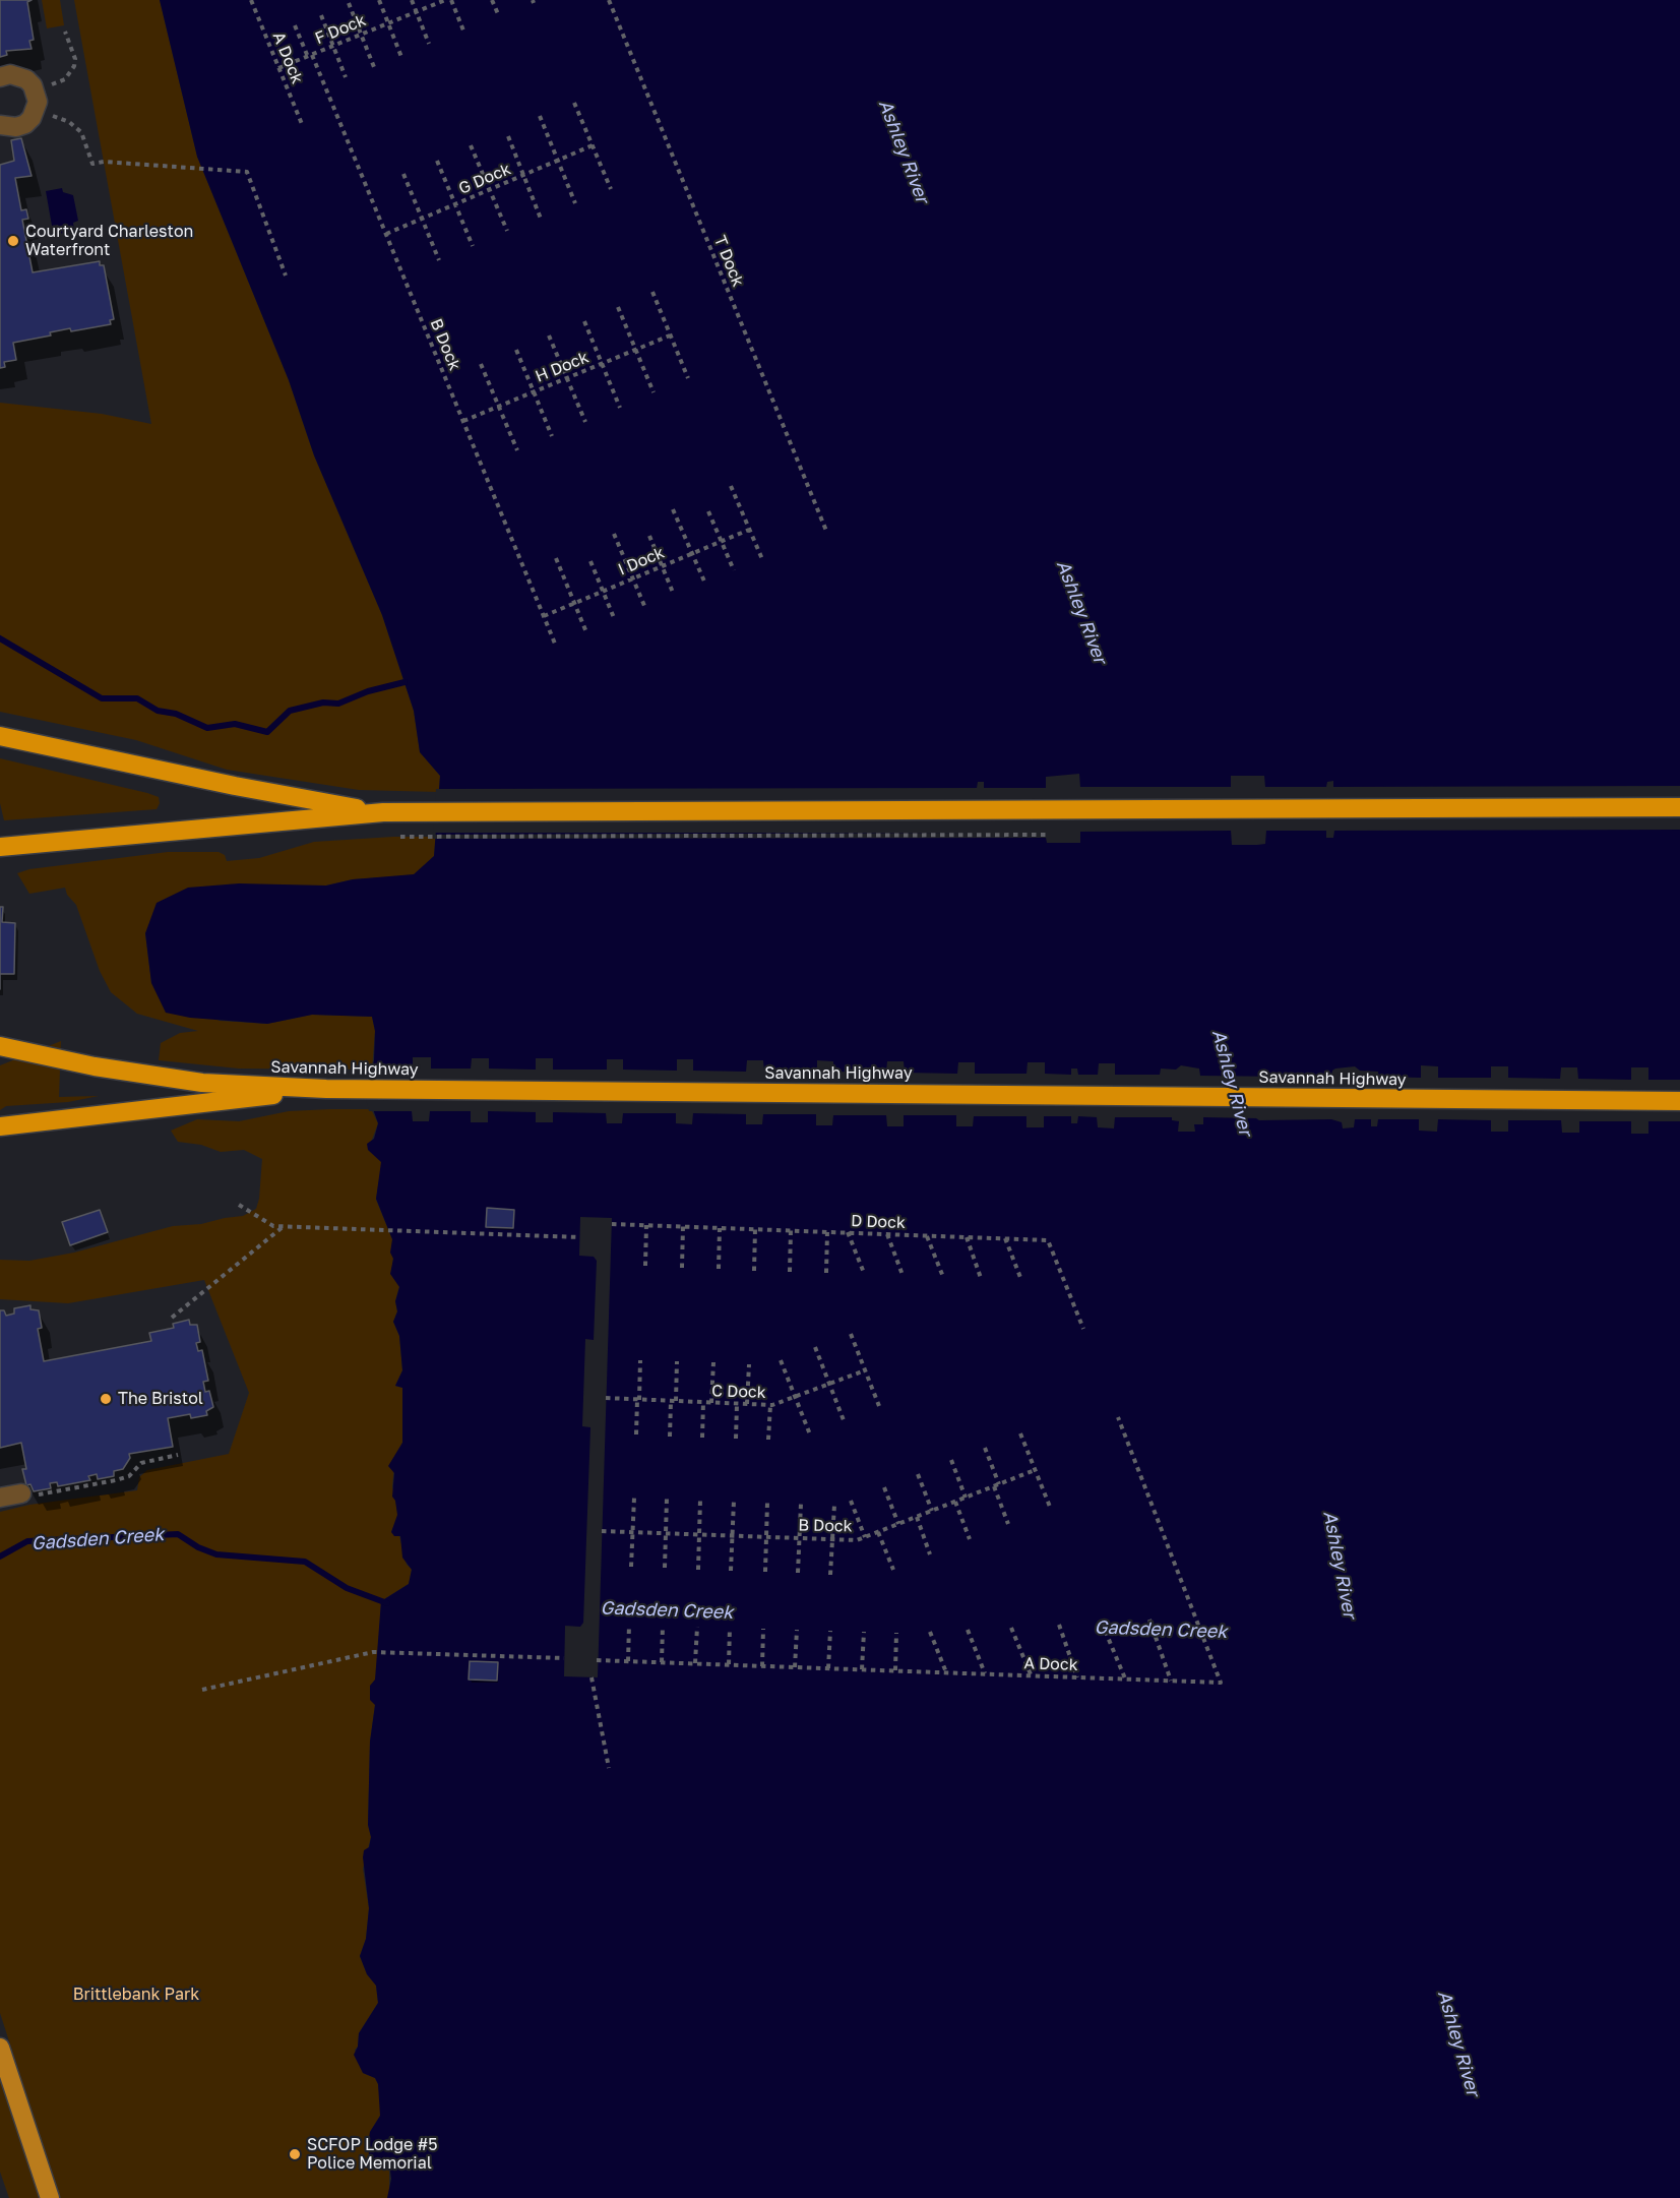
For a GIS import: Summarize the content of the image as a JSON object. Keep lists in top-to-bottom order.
{
  "streets": {
    "highway": ["Savannah Highway"],
    "path": [
      "F Dock",
      "A Dock",
      "G Dock",
      "T Dock",
      "B Dock",
      "H Dock",
      "I Dock",
      "D Dock",
      "C Dock"
    ]
  },
  "crossings": [
    ["F Dock", "A Dock"],
    ["F Dock", "B Dock"],
    ["G Dock", "B Dock"],
    ["B Dock", "H Dock"],
    ["B Dock", "I Dock"]
  ],
  "water": ["Ashley River", "Gadsden Creek"],
  "parks": ["Brittlebank Park"],
  "places": ["Courtyard Charleston Waterfront", "The Bristol", "SCFOP Lodge #5 Police Memorial"]
}
